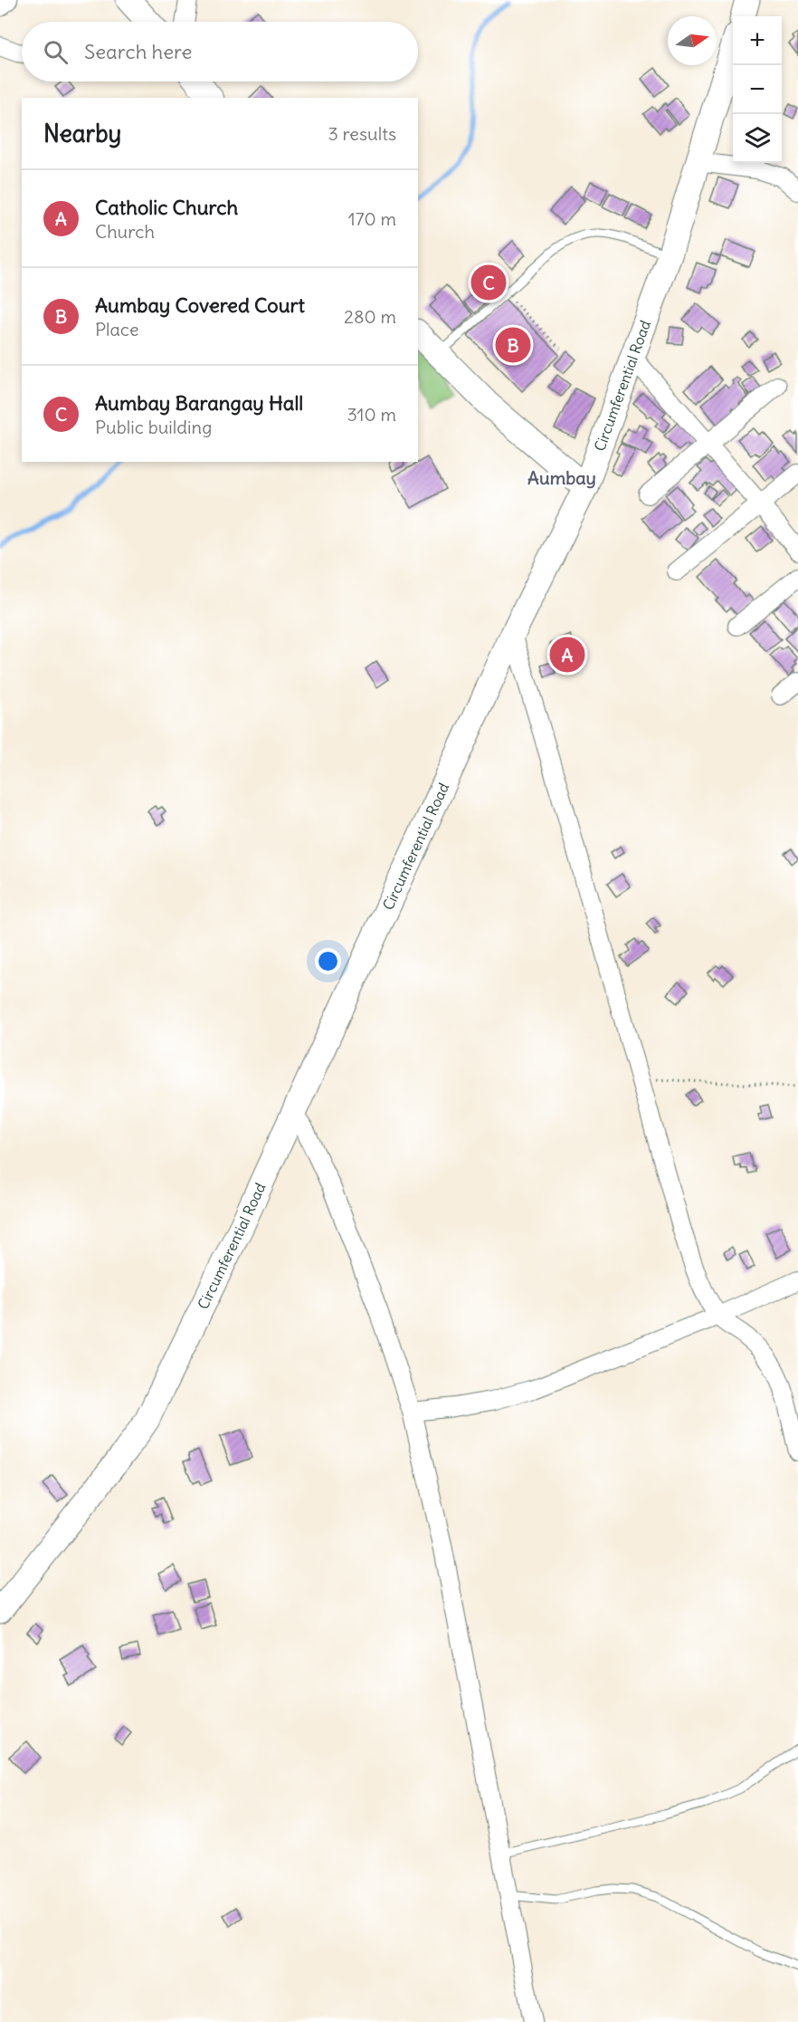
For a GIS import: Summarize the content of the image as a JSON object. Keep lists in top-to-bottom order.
{
  "streets": {
    "main road": ["Circumferential Road"]
  },
  "districts": ["Aumbay"],
  "north": "right",
  "page": {
    "map_buttons": ["+", "−"],
    "search": "Search here",
    "heading": ["Nearby", "3 results"],
    "list": [
      {
        "mark": "A",
        "name": "Catholic Church",
        "note": "Church",
        "value": "170 m"
      },
      {
        "mark": "B",
        "name": "Aumbay Covered Court",
        "note": "Place",
        "value": "280 m"
      },
      {
        "mark": "C",
        "name": "Aumbay Barangay Hall",
        "note": "Public building",
        "value": "310 m"
      }
    ],
    "pins": ["C", "B", "A"]
  }
}
